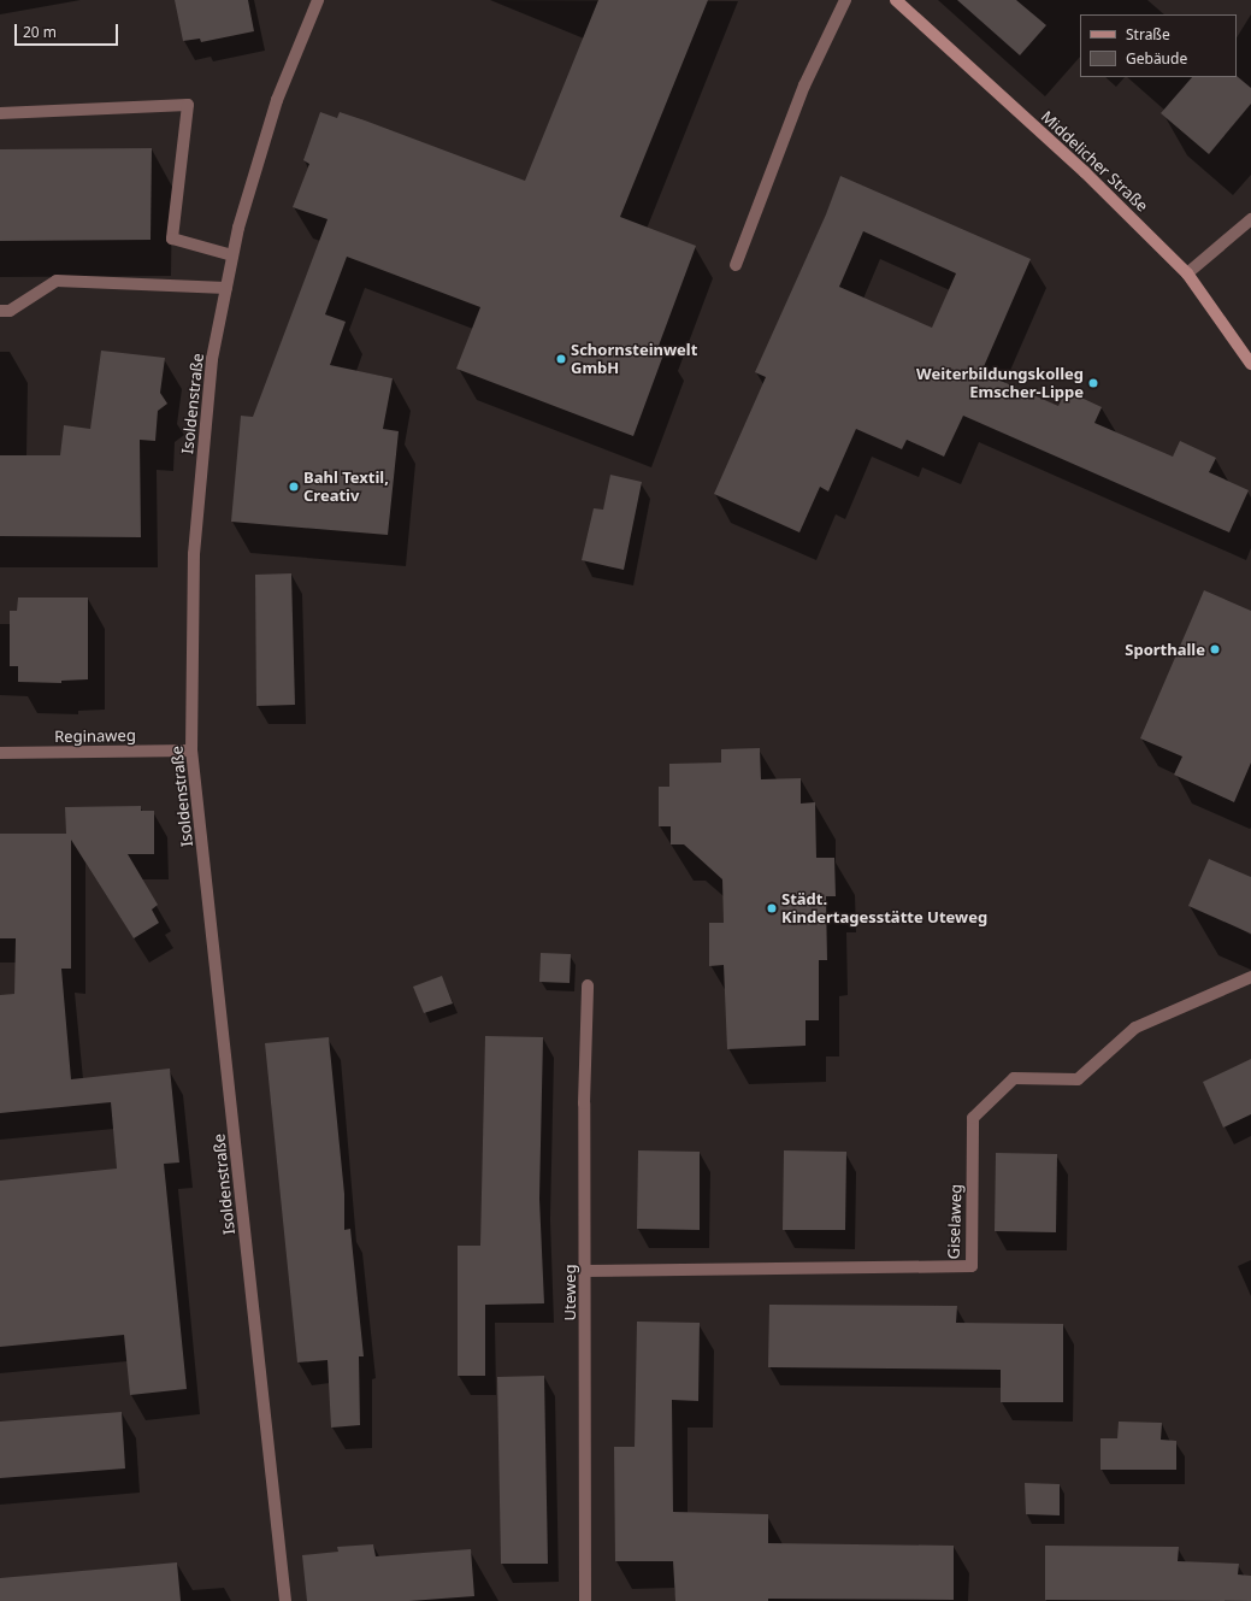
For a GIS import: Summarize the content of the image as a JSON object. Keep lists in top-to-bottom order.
{
  "streets": {
    "street": [
      "Middelicher Straße",
      "Isoldenstraße",
      "Reginaweg",
      "Giselaweg",
      "Uteweg"
    ]
  },
  "crossings": [
    ["Isoldenstraße", "Reginaweg"],
    ["Giselaweg", "Uteweg"]
  ],
  "places": [
    "Schornsteinwelt GmbH",
    "Weiterbildungskolleg Emscher-Lippe",
    "Bahl Textil, Creativ",
    "Sporthalle",
    "Städt. Kindertagesstätte Uteweg"
  ],
  "legend": ["Straße", "Gebäude"],
  "scale_bar": "20 m"
}
